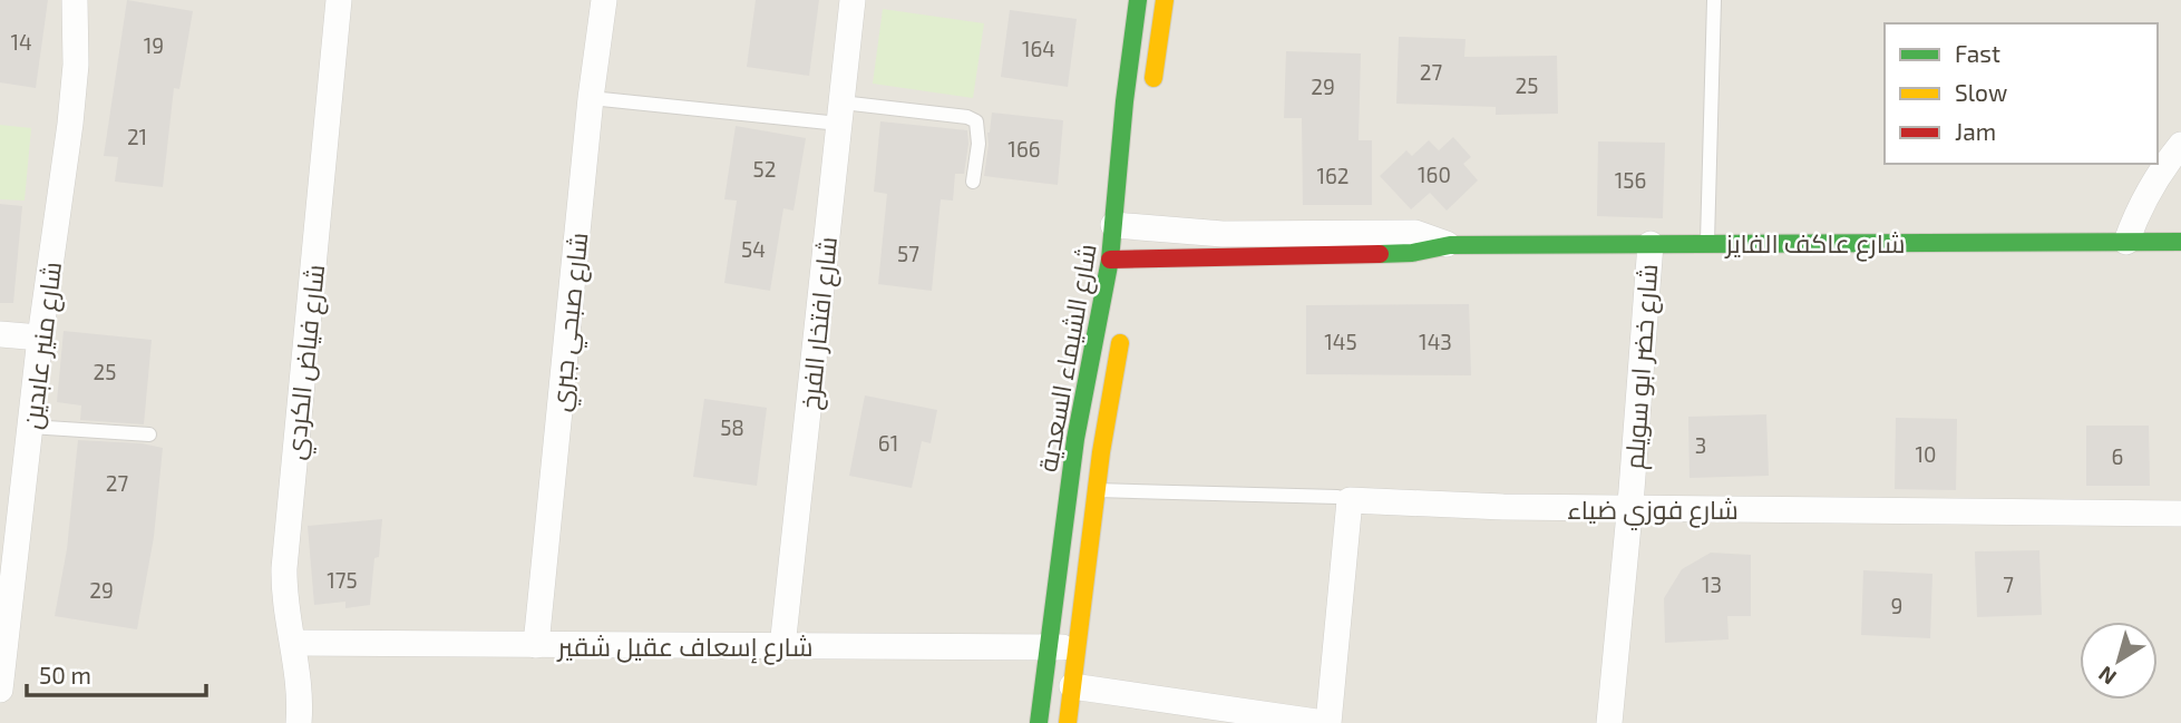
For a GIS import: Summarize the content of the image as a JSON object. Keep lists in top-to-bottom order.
{
  "streets": {
    "street": [
      "شارع عاكف الفايز",
      "شارع صبحي جبري",
      "شارع افتخار الفرخ",
      "شارع منير عابدين",
      "شارع الشيماء السعدية",
      "شارع فياض الكردي",
      "شارع خضر ابو سويلم",
      "شارع فوزي ضياء",
      "شارع إسعاف عقيل شقير"
    ]
  },
  "crossings": [
    ["شارع عاكف الفايز", "شارع الشيماء السعدية"],
    ["شارع عاكف الفايز", "شارع خضر ابو سويلم"],
    ["شارع صبحي جبري", "شارع إسعاف عقيل شقير"],
    ["شارع افتخار الفرخ", "شارع إسعاف عقيل شقير"],
    ["شارع الشيماء السعدية", "شارع إسعاف عقيل شقير"],
    ["شارع فياض الكردي", "شارع إسعاف عقيل شقير"],
    ["شارع خضر ابو سويلم", "شارع فوزي ضياء"]
  ],
  "house_numbers": [
    "14",
    "19",
    "164",
    "27",
    "25",
    "29",
    "21",
    "166",
    "52",
    "160",
    "162",
    "156",
    "54",
    "57",
    "145",
    "143",
    "25",
    "58",
    "61",
    "3",
    "10",
    "6",
    "27",
    "175",
    "13",
    "7",
    "29",
    "9"
  ],
  "legend": ["Fast", "Slow", "Jam"],
  "scale_bar": "50 m",
  "north": "bottom left"
}
